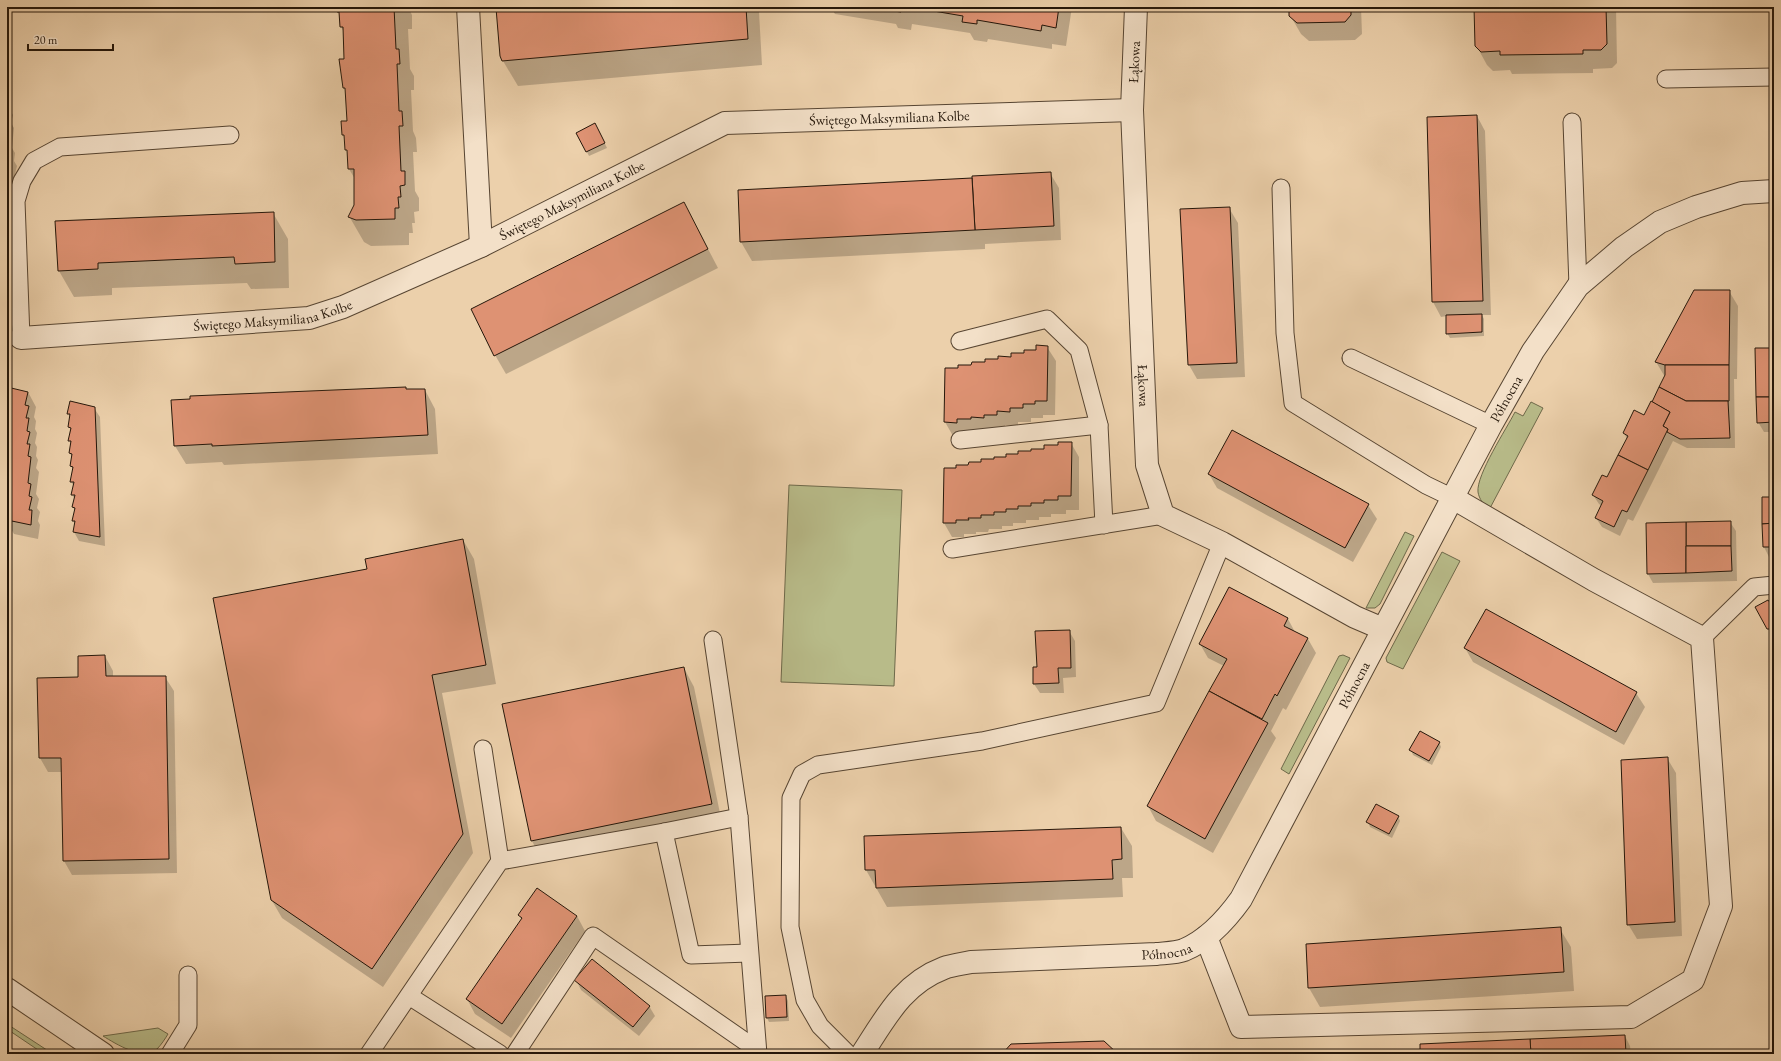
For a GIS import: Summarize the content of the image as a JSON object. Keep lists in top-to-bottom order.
{
  "streets": {
    "street": ["Łąkowa", "Świętego Maksymiliana Kolbe", "Północna"]
  },
  "crossings": [
    ["Łąkowa", "Świętego Maksymiliana Kolbe"]
  ],
  "scale_bar": "20 m"
}
